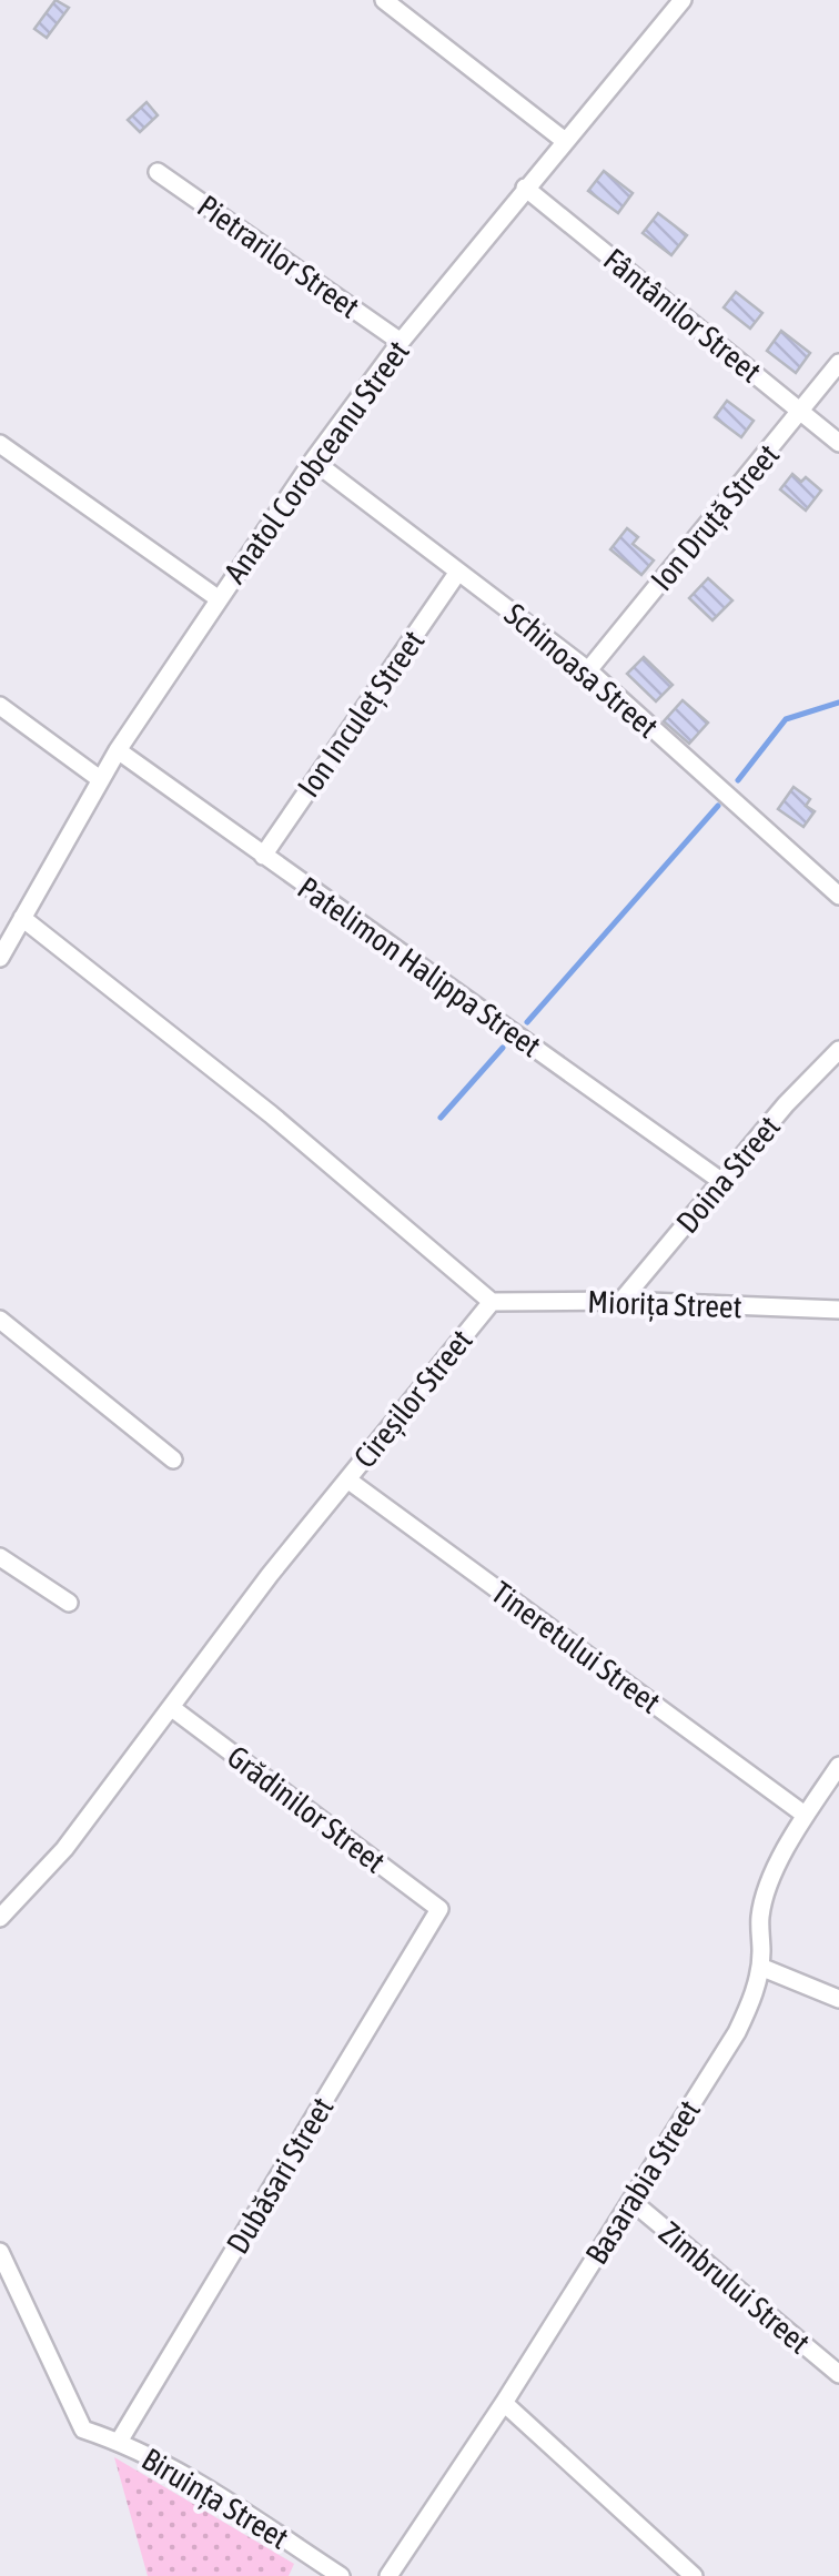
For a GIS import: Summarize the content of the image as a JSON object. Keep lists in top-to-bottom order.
{
  "streets": {
    "street": [
      "Pietrarilor Street",
      "Fântânilor Street",
      "Anatol Corobceanu Street",
      "Ion Druță Street",
      "Schinoasa Street",
      "Ion Inculeț Street",
      "Patelimon Halippa Street",
      "Doina Street",
      "Miorița Street",
      "Cireșilor Street",
      "Tineretului Street",
      "Grădinilor Street",
      "Dubăsari Street",
      "Basarabia Street",
      "Zimbrului Street",
      "Biruința Street"
    ]
  },
  "crossings": [
    ["Pietrarilor Street", "Anatol Corobceanu Street"],
    ["Fântânilor Street", "Anatol Corobceanu Street"],
    ["Fântânilor Street", "Ion Druță Street"],
    ["Anatol Corobceanu Street", "Schinoasa Street"],
    ["Anatol Corobceanu Street", "Patelimon Halippa Street"],
    ["Anatol Corobceanu Street", "Cireșilor Street"],
    ["Ion Druță Street", "Schinoasa Street"],
    ["Schinoasa Street", "Ion Inculeț Street"],
    ["Ion Inculeț Street", "Patelimon Halippa Street"],
    ["Patelimon Halippa Street", "Doina Street"],
    ["Doina Street", "Miorița Street"],
    ["Miorița Street", "Cireșilor Street"],
    ["Cireșilor Street", "Tineretului Street"],
    ["Cireșilor Street", "Grădinilor Street"],
    ["Tineretului Street", "Basarabia Street"],
    ["Grădinilor Street", "Dubăsari Street"],
    ["Dubăsari Street", "Biruința Street"],
    ["Basarabia Street", "Zimbrului Street"]
  ]
}
